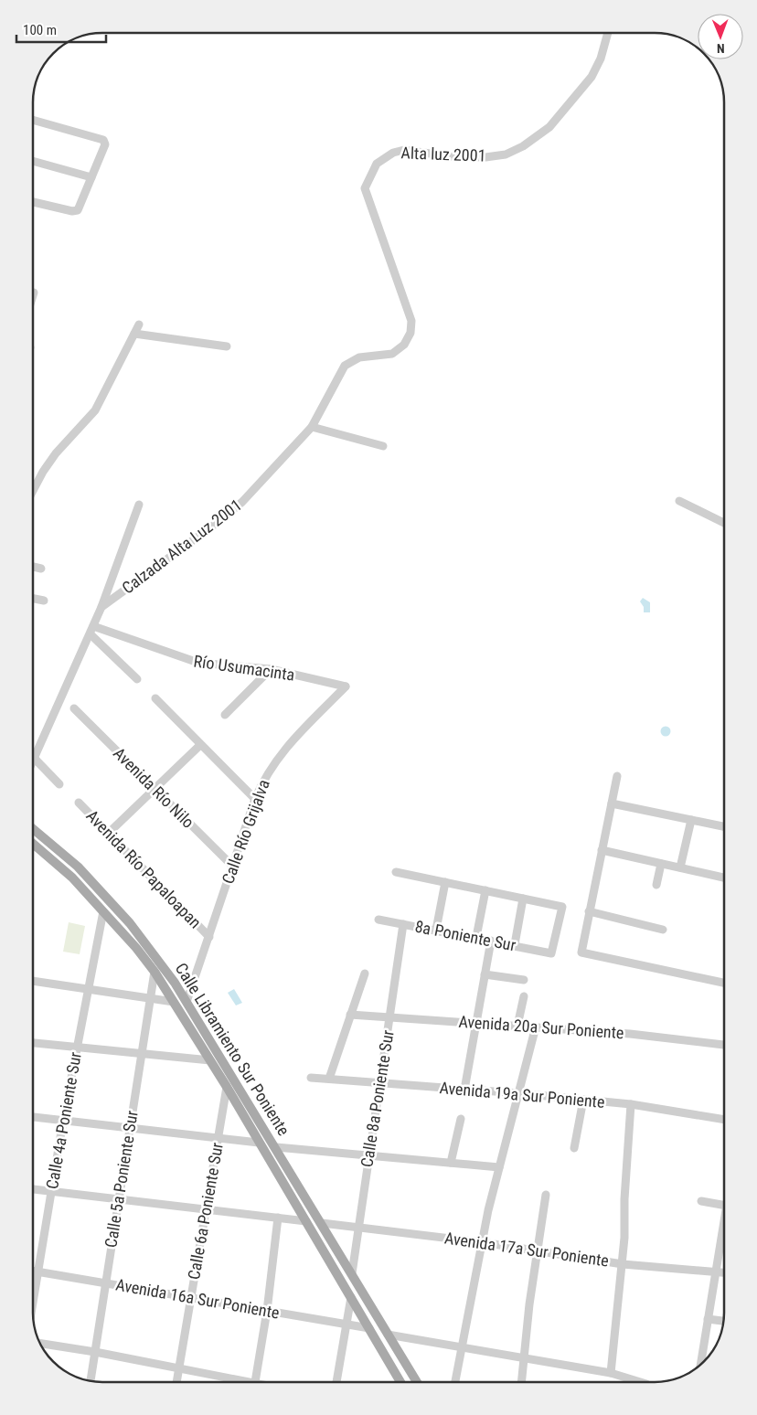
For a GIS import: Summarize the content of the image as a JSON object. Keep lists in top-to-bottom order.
{
  "streets": {
    "main road": ["Calle Libramiento Sur Poniente"],
    "street": [
      "Alta luz 2001",
      "Calzada Alta Luz 2001",
      "Río Usumacinta",
      "Avenida Río Nilo",
      "Calle Río Grijalva",
      "Avenida Río Papaloapan",
      "8a Poniente Sur",
      "Avenida 20a Sur Poniente",
      "Avenida 19a Sur Poniente",
      "Calle 8a Poniente Sur",
      "Calle 4a Poniente Sur",
      "Calle 5a Poniente Sur",
      "Calle 6a Poniente Sur",
      "Avenida 17a Sur Poniente",
      "Avenida 16a Sur Poniente"
    ]
  },
  "crossings": [
    ["Alta luz 2001", "Calzada Alta Luz 2001"],
    ["Río Usumacinta", "Calle Río Grijalva"],
    ["Avenida Río Nilo", "Calle Río Grijalva"],
    ["Calle Río Grijalva", "Avenida Río Papaloapan"],
    ["Calle Río Grijalva", "Calle Libramiento Sur Poniente"],
    ["8a Poniente Sur", "Calle 8a Poniente Sur"],
    ["Avenida 20a Sur Poniente", "Calle 8a Poniente Sur"],
    ["Calle Libramiento Sur Poniente", "Calle 8a Poniente Sur"],
    ["Calle Libramiento Sur Poniente", "Calle 4a Poniente Sur"],
    ["Calle Libramiento Sur Poniente", "Calle 5a Poniente Sur"],
    ["Calle Libramiento Sur Poniente", "Calle 6a Poniente Sur"],
    ["Calle Libramiento Sur Poniente", "Avenida 17a Sur Poniente"],
    ["Calle Libramiento Sur Poniente", "Avenida 16a Sur Poniente"],
    ["Avenida 19a Sur Poniente", "Calle 8a Poniente Sur"],
    ["Calle 8a Poniente Sur", "Avenida 17a Sur Poniente"],
    ["Calle 4a Poniente Sur", "Avenida 16a Sur Poniente"],
    ["Calle 5a Poniente Sur", "Avenida 16a Sur Poniente"],
    ["Calle 6a Poniente Sur", "Avenida 16a Sur Poniente"]
  ],
  "scale_bar": "100 m",
  "north": "bottom"
}
